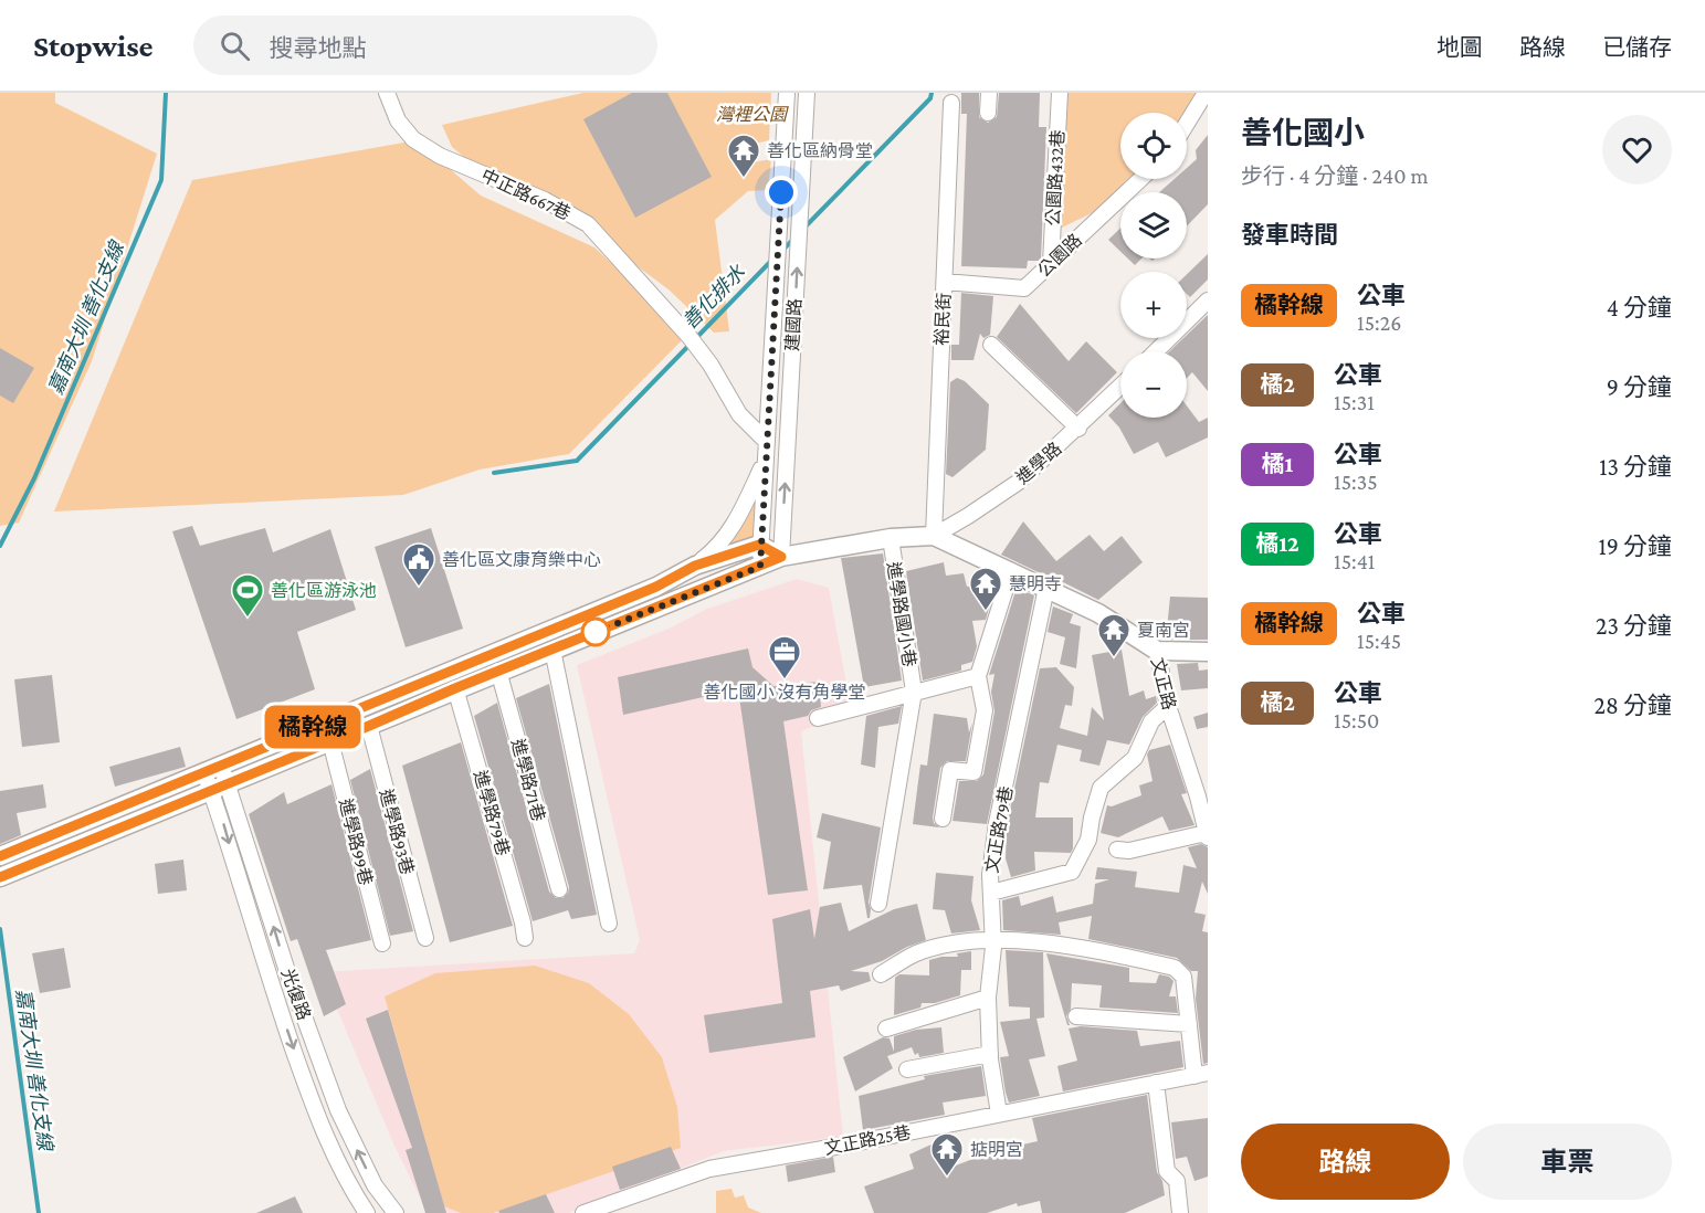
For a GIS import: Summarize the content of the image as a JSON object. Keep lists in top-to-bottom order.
{
  "streets": {
    "main road": ["文正路"],
    "street": [
      "公園路432巷",
      "中正路667巷",
      "公園路",
      "裕民街",
      "建國路",
      "進學路",
      "進學路國小巷",
      "進學路71巷",
      "進學路79巷",
      "文正路79巷",
      "進學路93巷",
      "進學路99巷",
      "光復路",
      "文正路25巷"
    ]
  },
  "crossings": [
    ["公園路432巷", "公園路"],
    ["中正路667巷", "建國路"],
    ["公園路", "裕民街"],
    ["裕民街", "進學路"],
    ["裕民街", "文正路"],
    ["建國路", "文正路"],
    ["進學路", "文正路"],
    ["進學路國小巷", "文正路"],
    ["文正路", "文正路79巷"],
    ["文正路79巷", "文正路25巷"]
  ],
  "water": ["善化排水", "嘉南大圳 善化支線"],
  "parks": ["灣裡公園"],
  "places": {
    "temple": [
      "善化區納骨堂",
      "慧明寺",
      "夏南宮",
      "掂明宮"
    ],
    "public building": ["善化區文康育樂中心"],
    "sports": ["善化區游泳池"],
    "office": ["善化國小 沒有角學堂"]
  },
  "lines": ["bus line 橘幹線"],
  "page": {
    "header": "Stopwise",
    "search": "搜尋地點",
    "nav": ["地圖", "路線", "已儲存"],
    "on_map": "橘幹線",
    "heading": [
      ["善化國小", "步行 · 4 分鐘 · 240 m"],
      "發車時間"
    ],
    "map_buttons": ["+", "−"],
    "list": [
      {
        "mark": "橘幹線",
        "name": "公車",
        "note": "15:26",
        "value": "4 分鐘"
      },
      {
        "mark": "橘2",
        "name": "公車",
        "note": "15:31",
        "value": "9 分鐘"
      },
      {
        "mark": "橘1",
        "name": "公車",
        "note": "15:35",
        "value": "13 分鐘"
      },
      {
        "mark": "橘12",
        "name": "公車",
        "note": "15:41",
        "value": "19 分鐘"
      },
      {
        "mark": "橘幹線",
        "name": "公車",
        "note": "15:45",
        "value": "23 分鐘"
      },
      {
        "mark": "橘2",
        "name": "公車",
        "note": "15:50",
        "value": "28 分鐘"
      }
    ],
    "buttons": ["路線", "車票"]
  }
}
